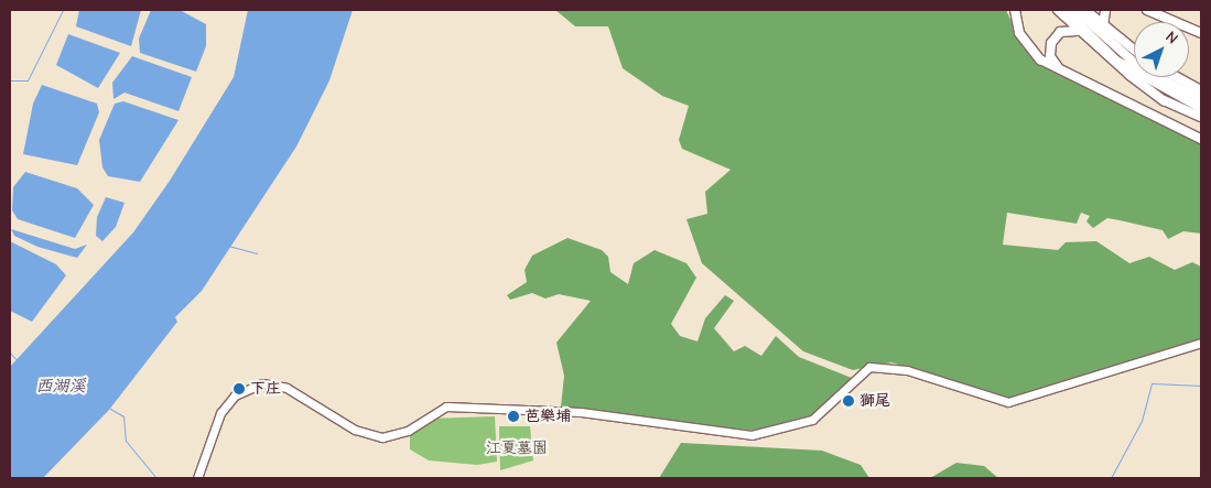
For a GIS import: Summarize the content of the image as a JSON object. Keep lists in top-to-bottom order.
{
  "water": ["西湖溪"],
  "parks": ["江夏墓園"],
  "places": ["下庄", "獅尾", "芭樂埔"],
  "north": "top right"
}
